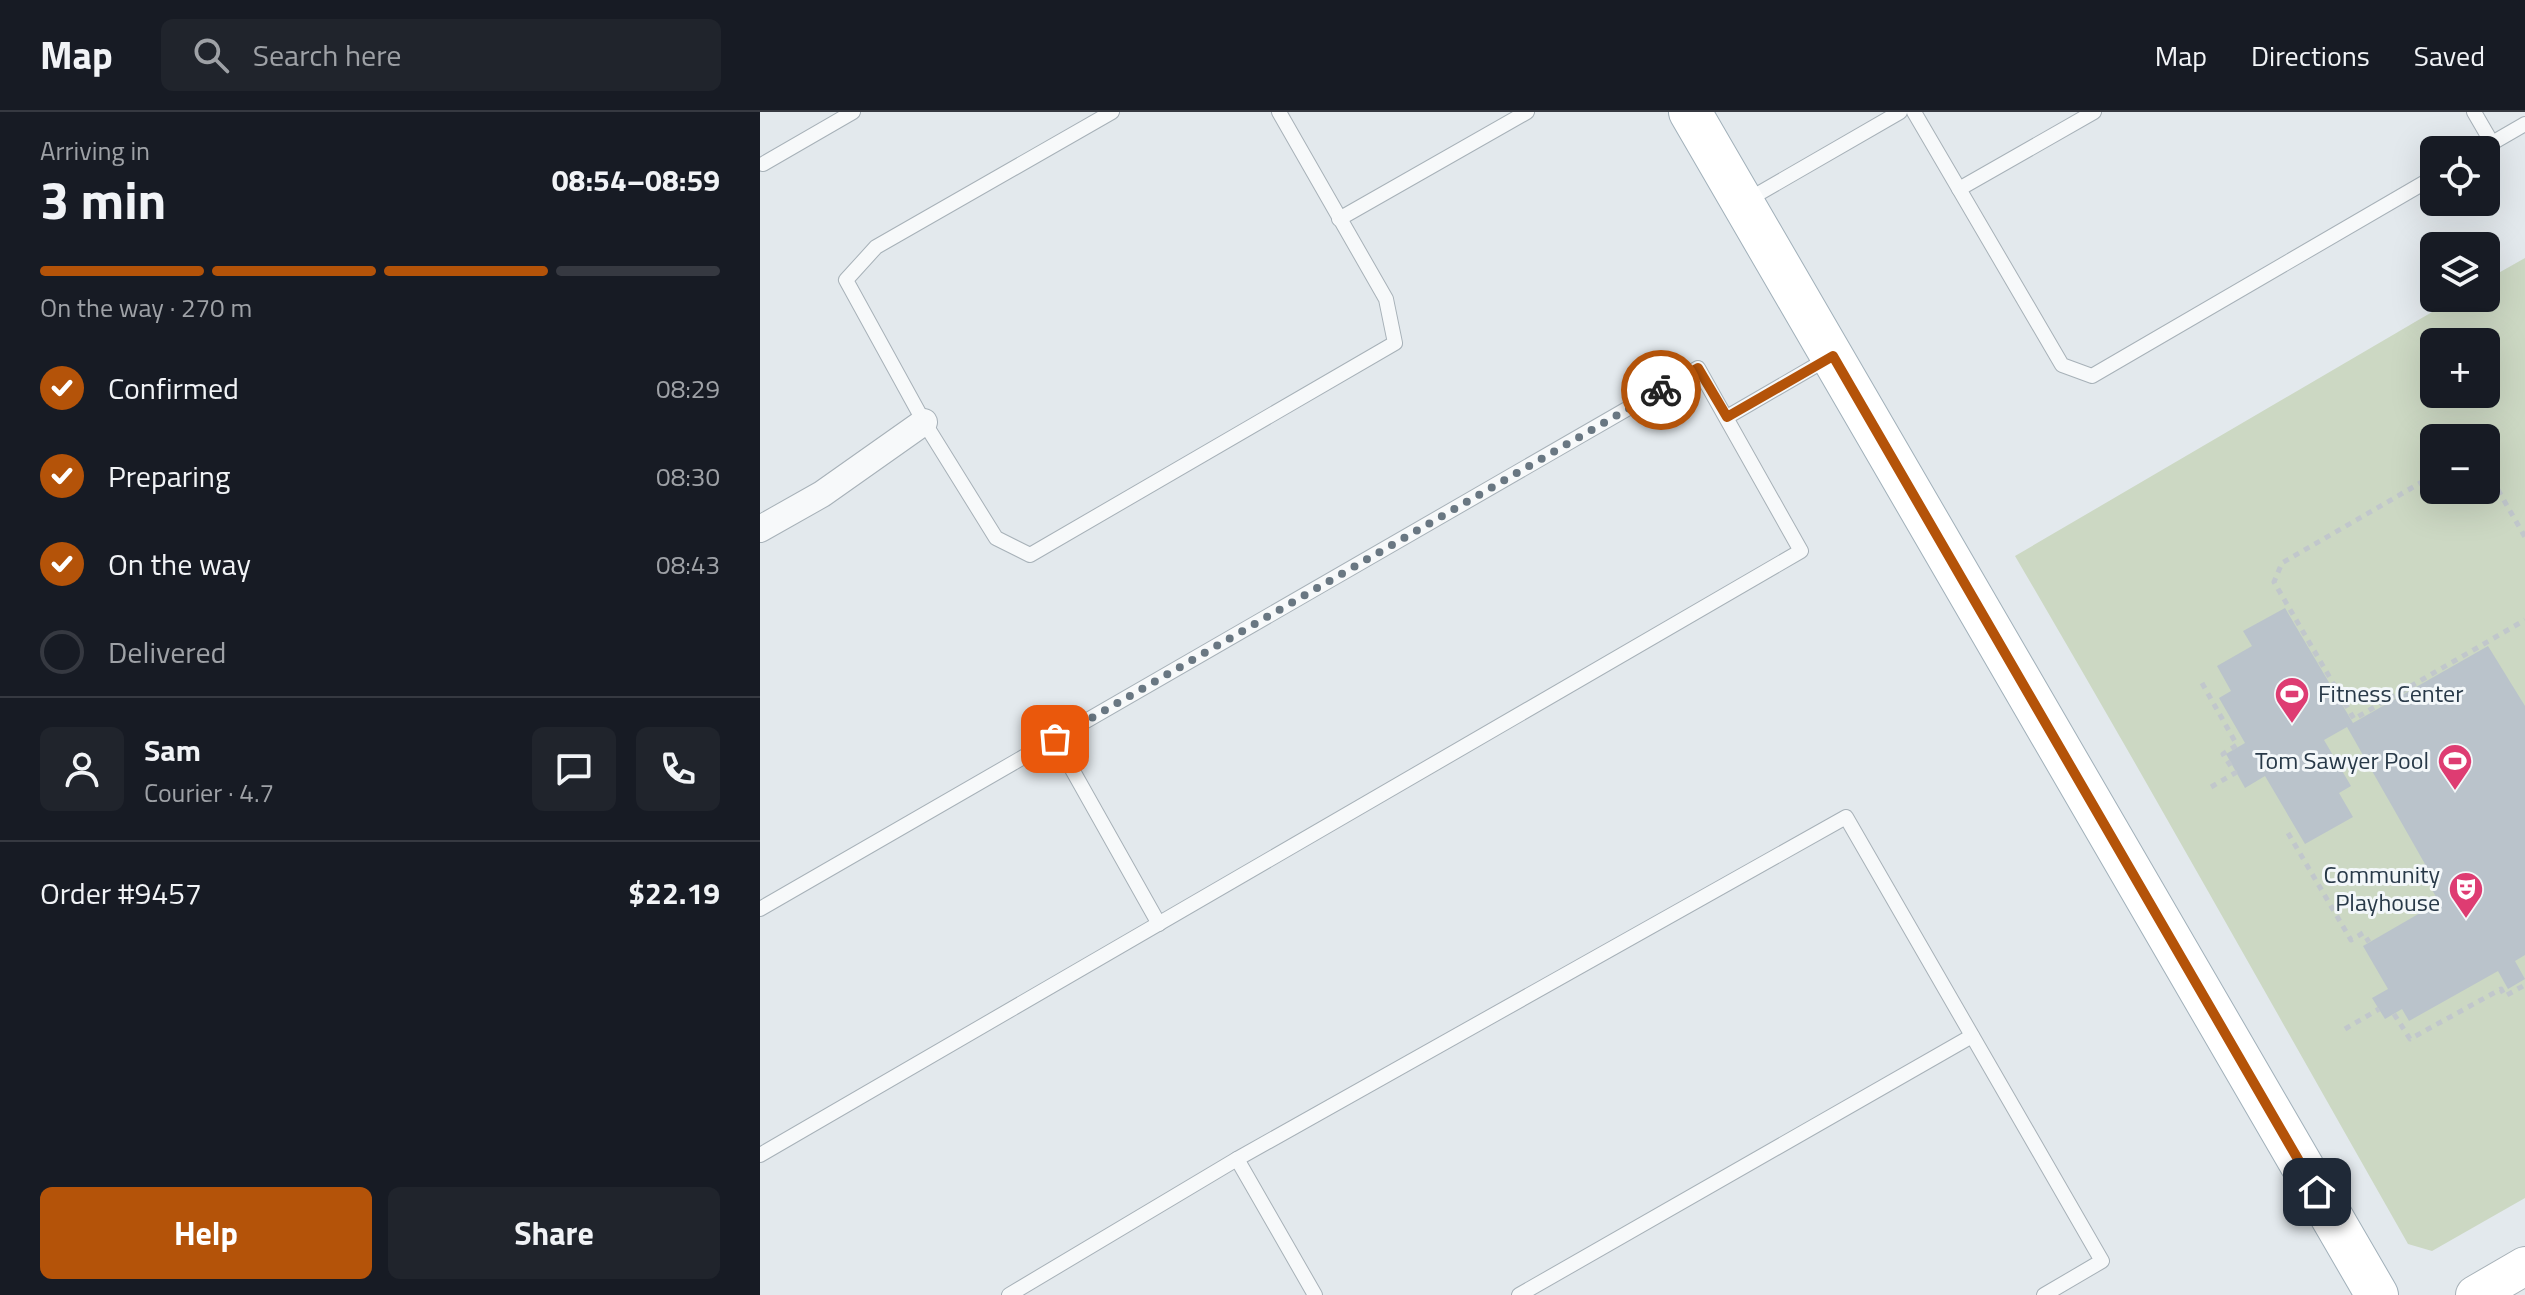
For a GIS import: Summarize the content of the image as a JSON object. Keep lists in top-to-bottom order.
{
  "places": {
    "sports": ["Fitness Center", "Tom Sawyer Pool"],
    "theatre": ["Community Playhouse"]
  },
  "page": {
    "header": "Map",
    "search": "Search here",
    "nav": ["Map", "Directions", "Saved"],
    "heading": ["3 min", "Arriving in", "08:54–08:59"],
    "panel": [
      "Sam",
      "Courier · 4.7",
      "Order #9457",
      "$22.19"
    ],
    "map_buttons": ["+", "−"],
    "bar": "On the way · 270 m",
    "list": [
      ["Confirmed", "08:29"],
      ["Preparing", "08:30"],
      ["On the way", "08:43"],
      "Delivered"
    ],
    "buttons": ["Help", "Share"]
  }
}
